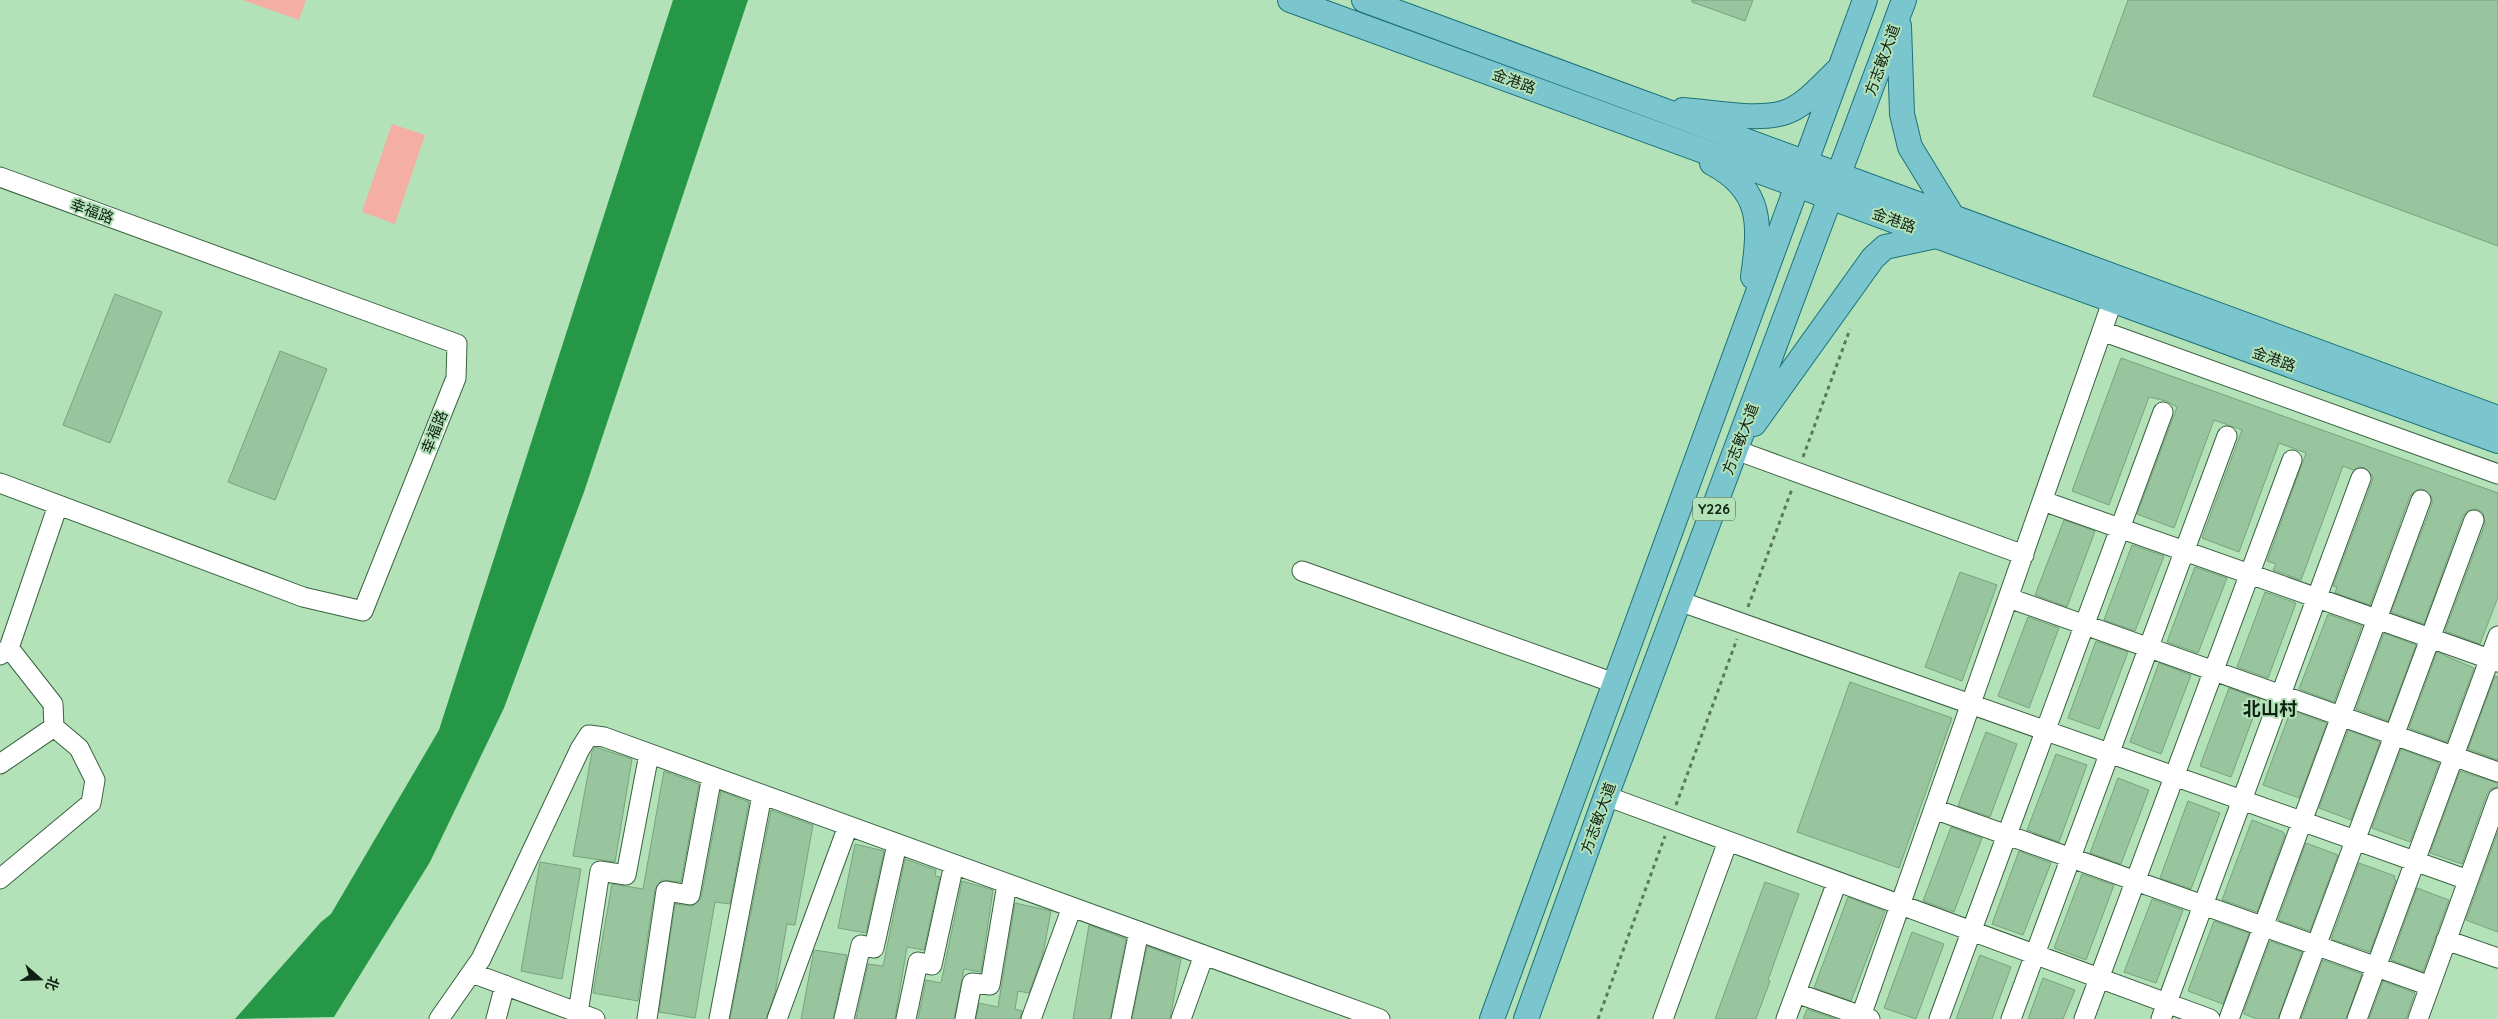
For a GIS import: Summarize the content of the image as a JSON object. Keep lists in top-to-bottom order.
{
  "streets": {
    "main road": ["方志敏大道", "金港路", "Y226"],
    "street": ["幸福路"]
  },
  "crossings": [
    ["方志敏大道", "金港路"]
  ],
  "districts": ["北山村"],
  "north": "right"
}
